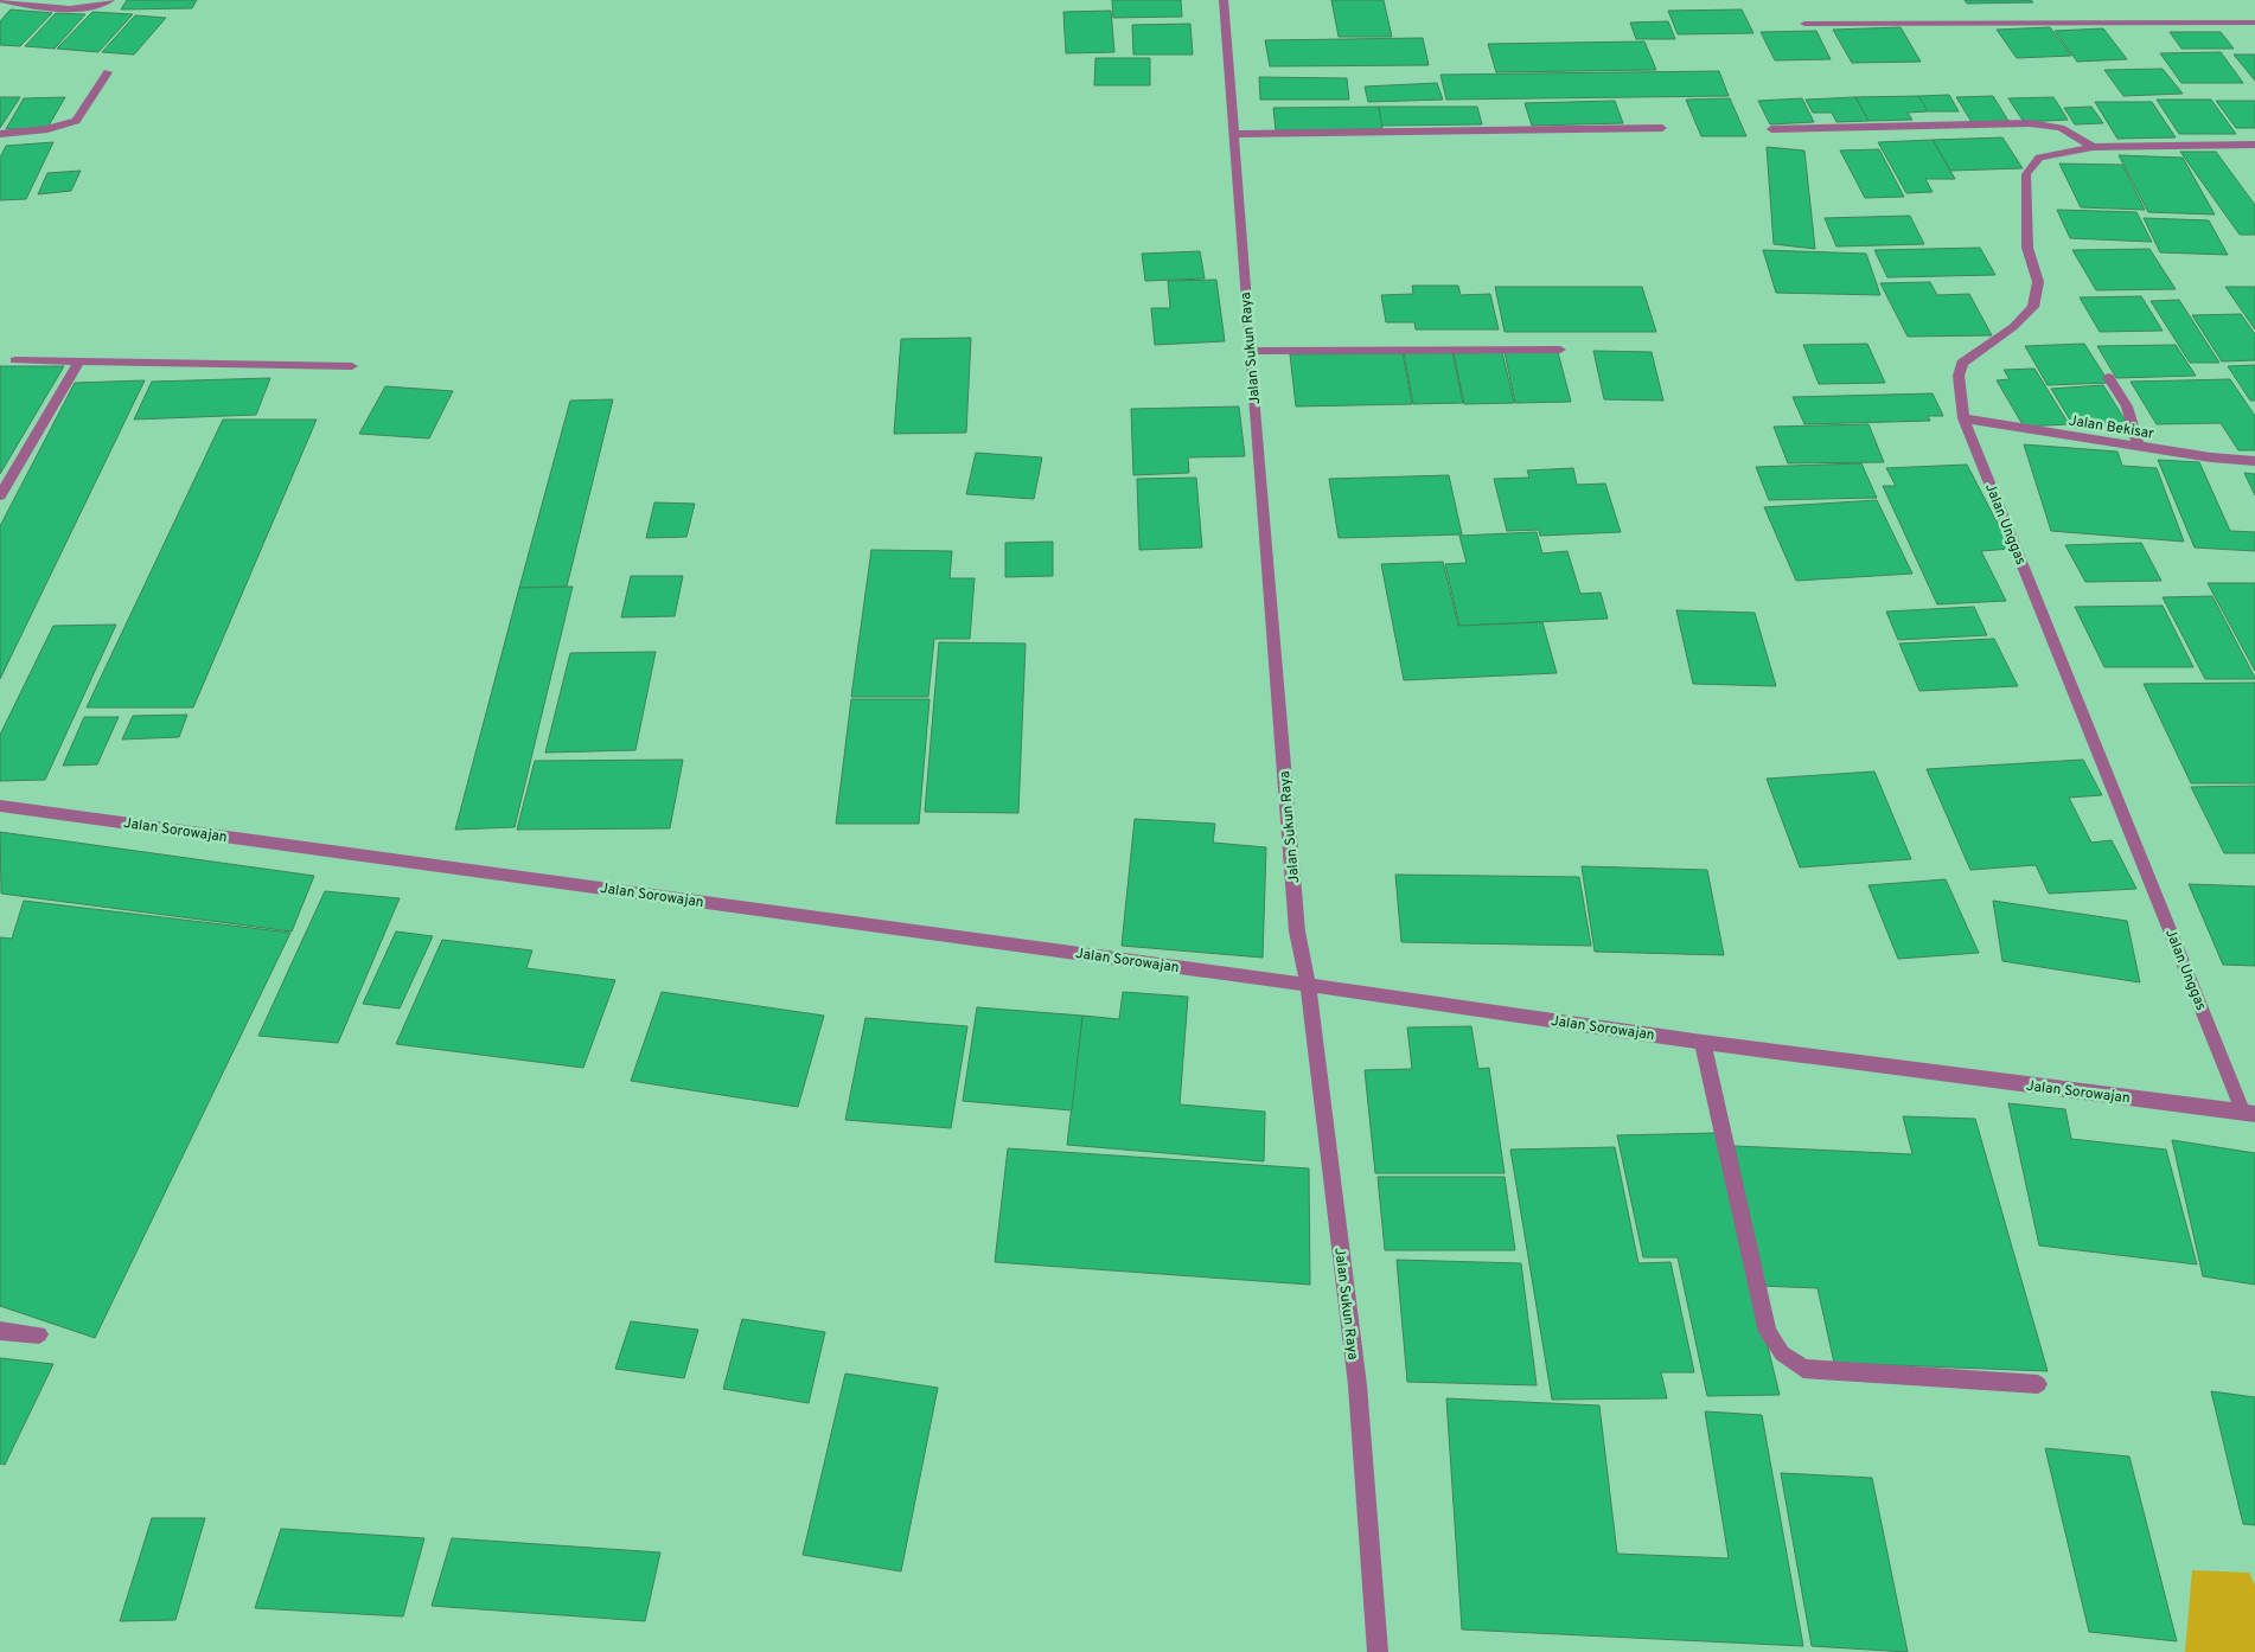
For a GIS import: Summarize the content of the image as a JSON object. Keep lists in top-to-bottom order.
{
  "streets": {
    "street": [
      "Jalan Sukun Raya",
      "Jalan Bekisar",
      "Jalan Unggas",
      "Jalan Sorowajan"
    ]
  },
  "crossings": [
    ["Jalan Sukun Raya", "Jalan Sorowajan"],
    ["Jalan Bekisar", "Jalan Unggas"],
    ["Jalan Unggas", "Jalan Sorowajan"]
  ]
}
